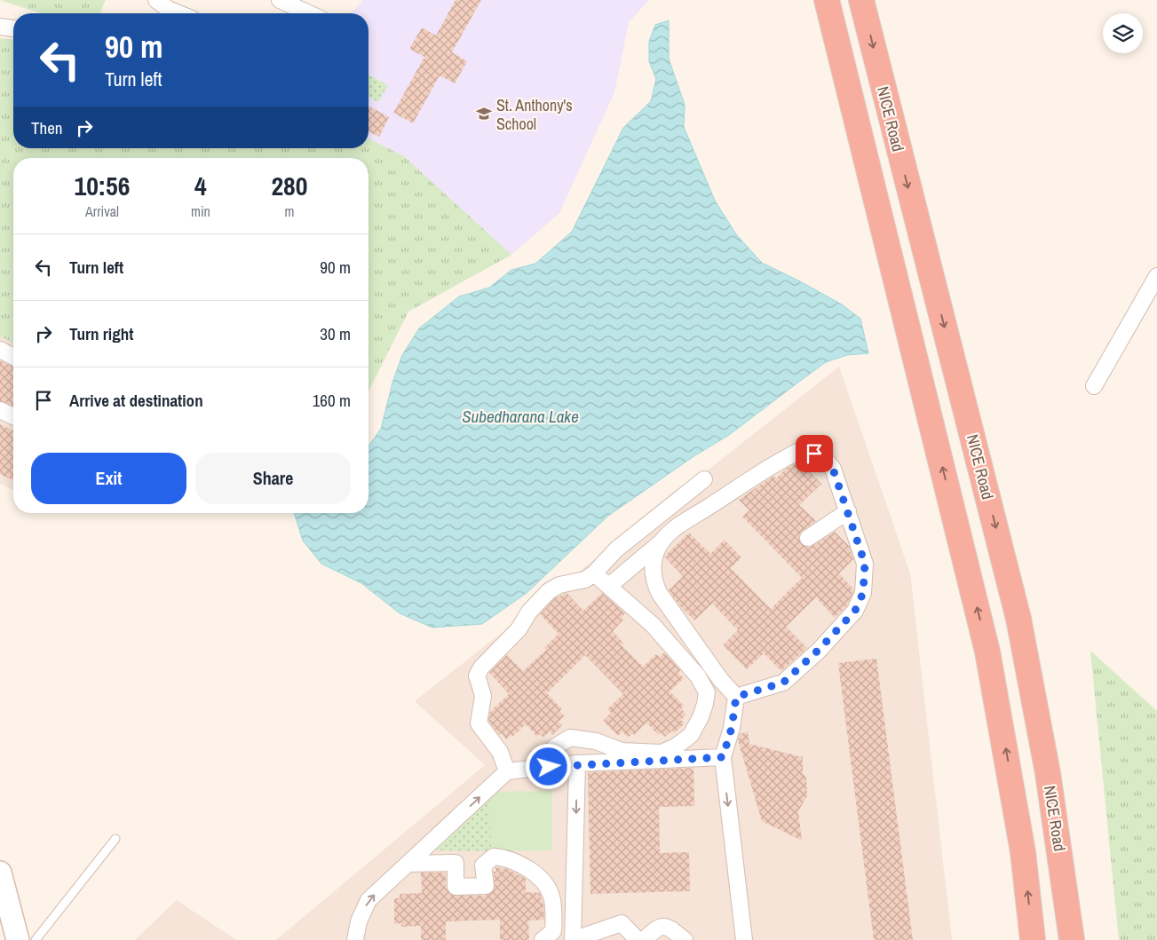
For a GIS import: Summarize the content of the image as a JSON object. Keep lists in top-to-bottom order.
{
  "streets": {
    "highway": ["NICE Road"]
  },
  "water": ["Subedharana Lake"],
  "places": {
    "school or university": ["St. Anthony's School"]
  },
  "page": {
    "turn": ["90 m", "Turn left"],
    "then": "Then",
    "eta": [
      "10:56",
      "Arrival",
      "4",
      "min",
      "280",
      "m"
    ],
    "list": [
      {
        "name": "Turn left",
        "value": "90 m"
      },
      {
        "name": "Turn right",
        "value": "30 m"
      },
      {
        "name": "Arrive at destination",
        "value": "160 m"
      }
    ],
    "buttons": ["Exit", "Share"]
  }
}
